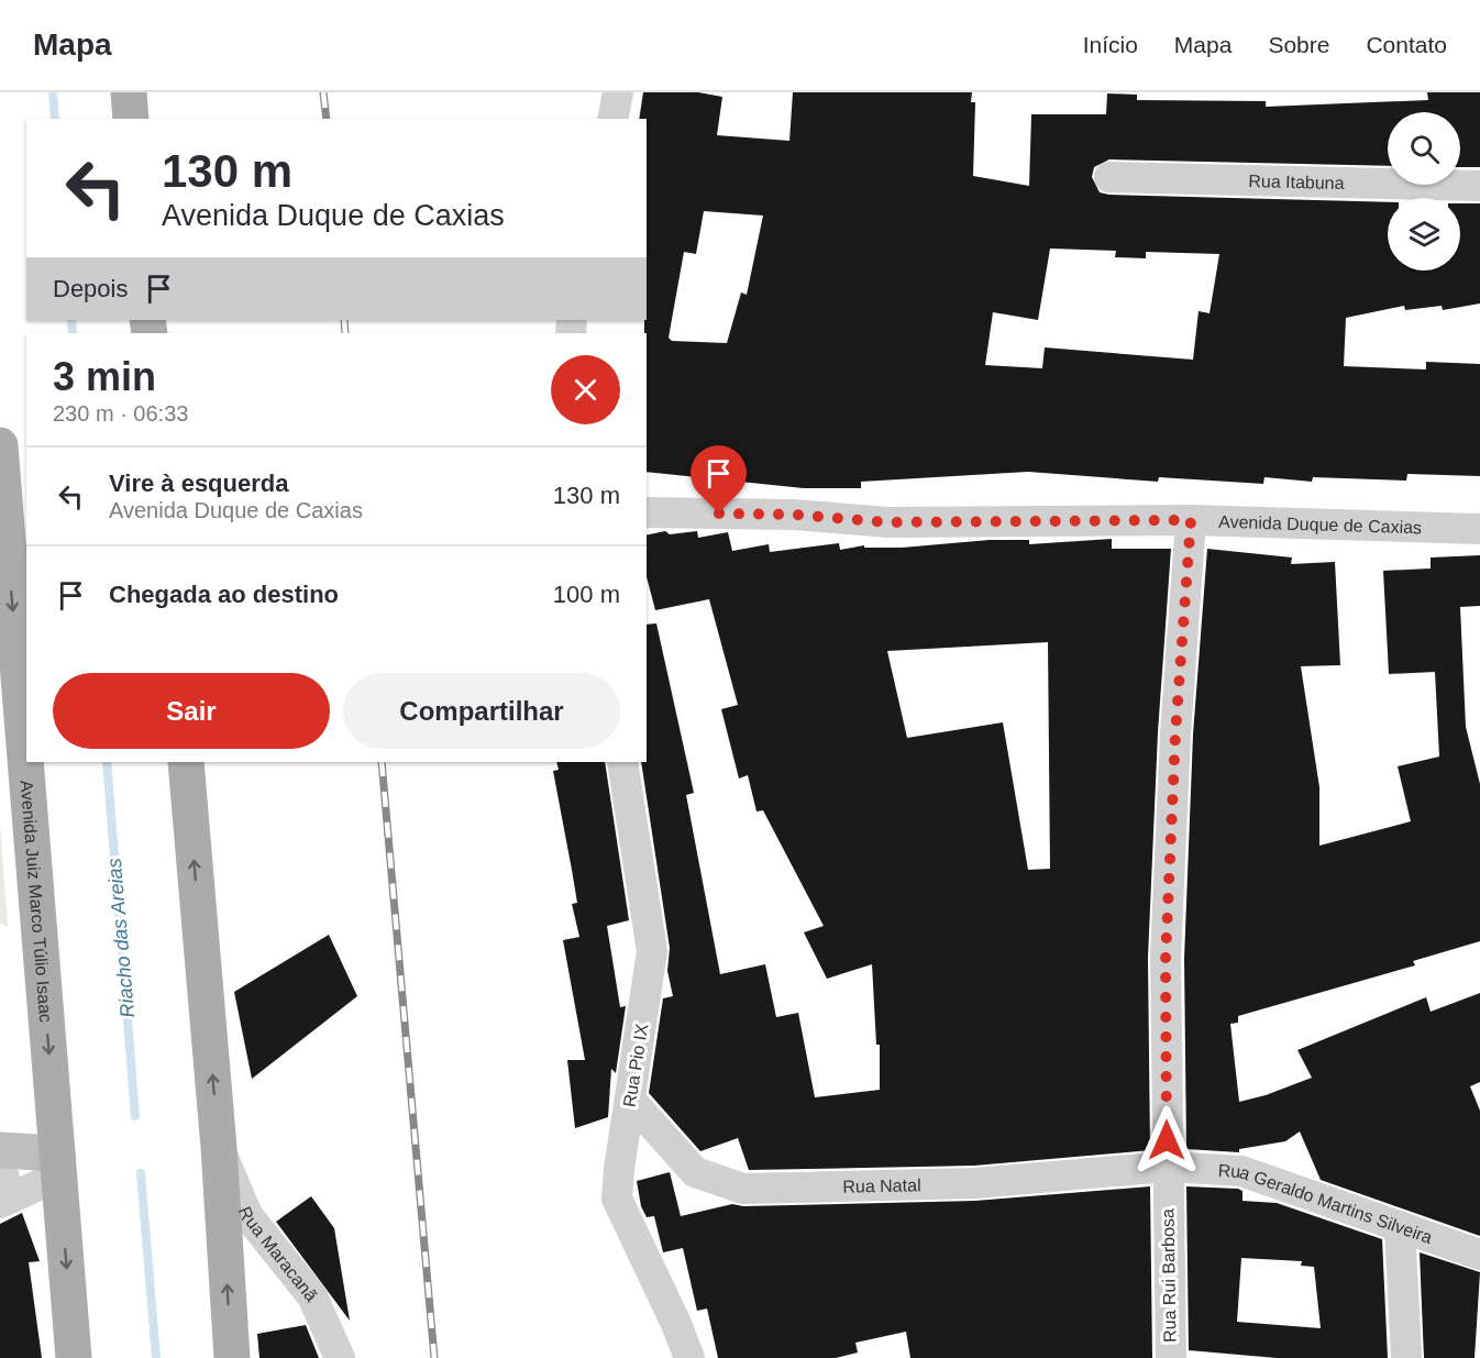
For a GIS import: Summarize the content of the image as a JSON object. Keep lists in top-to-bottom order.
{
  "streets": {
    "main road": ["Avenida Juiz Marco Túlio Isaac"],
    "street": [
      "Rua Itabuna",
      "Avenida Duque de Caxias",
      "Rua Pio IX",
      "Rua Natal",
      "Rua Geraldo Martins Silveira",
      "Rua Maracanã",
      "Rua Rui Barbosa"
    ]
  },
  "crossings": [
    ["Avenida Duque de Caxias", "Rua Rui Barbosa"],
    ["Rua Pio IX", "Rua Natal"],
    ["Rua Natal", "Rua Geraldo Martins Silveira"],
    ["Rua Natal", "Rua Rui Barbosa"],
    ["Rua Geraldo Martins Silveira", "Rua Rui Barbosa"]
  ],
  "water": ["Riacho das Areias"],
  "page": {
    "header": "Mapa",
    "nav": [
      "Início",
      "Mapa",
      "Sobre",
      "Contato"
    ],
    "turn": ["130 m", "Avenida Duque de Caxias"],
    "then": "Depois",
    "heading": ["3 min", "230 m · 06:33"],
    "list": [
      {
        "name": "Vire à esquerda",
        "note": "Avenida Duque de Caxias",
        "value": "130 m"
      },
      {
        "name": "Chegada ao destino",
        "value": "100 m"
      }
    ],
    "buttons": ["Sair", "Compartilhar"]
  }
}
